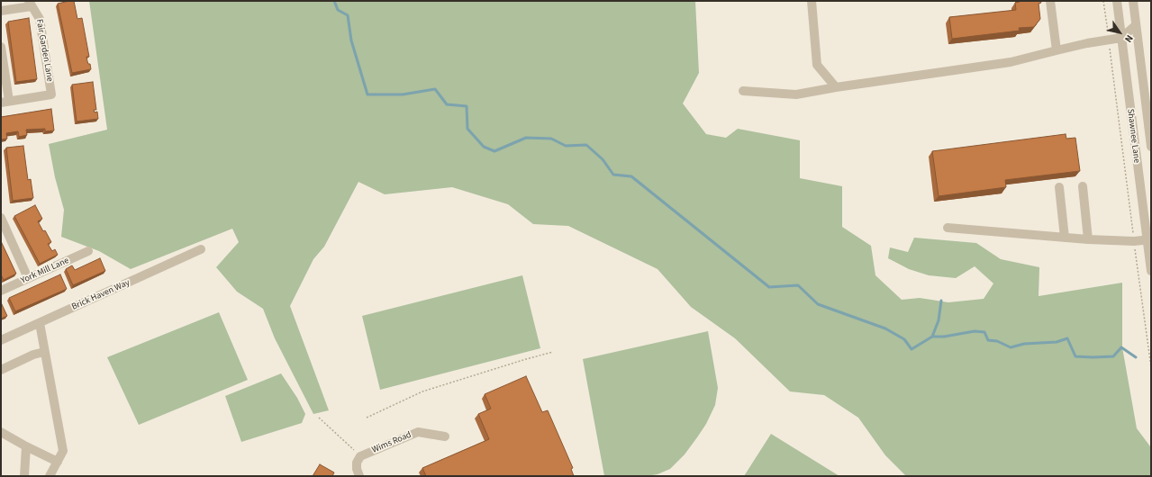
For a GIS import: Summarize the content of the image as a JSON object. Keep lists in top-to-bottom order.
{
  "streets": {
    "street": [
      "Fair Garden Lane",
      "Shawnee Lane",
      "York Mill Lane",
      "Brick Haven Way",
      "Wims Road"
    ]
  },
  "north": "bottom right"
}
